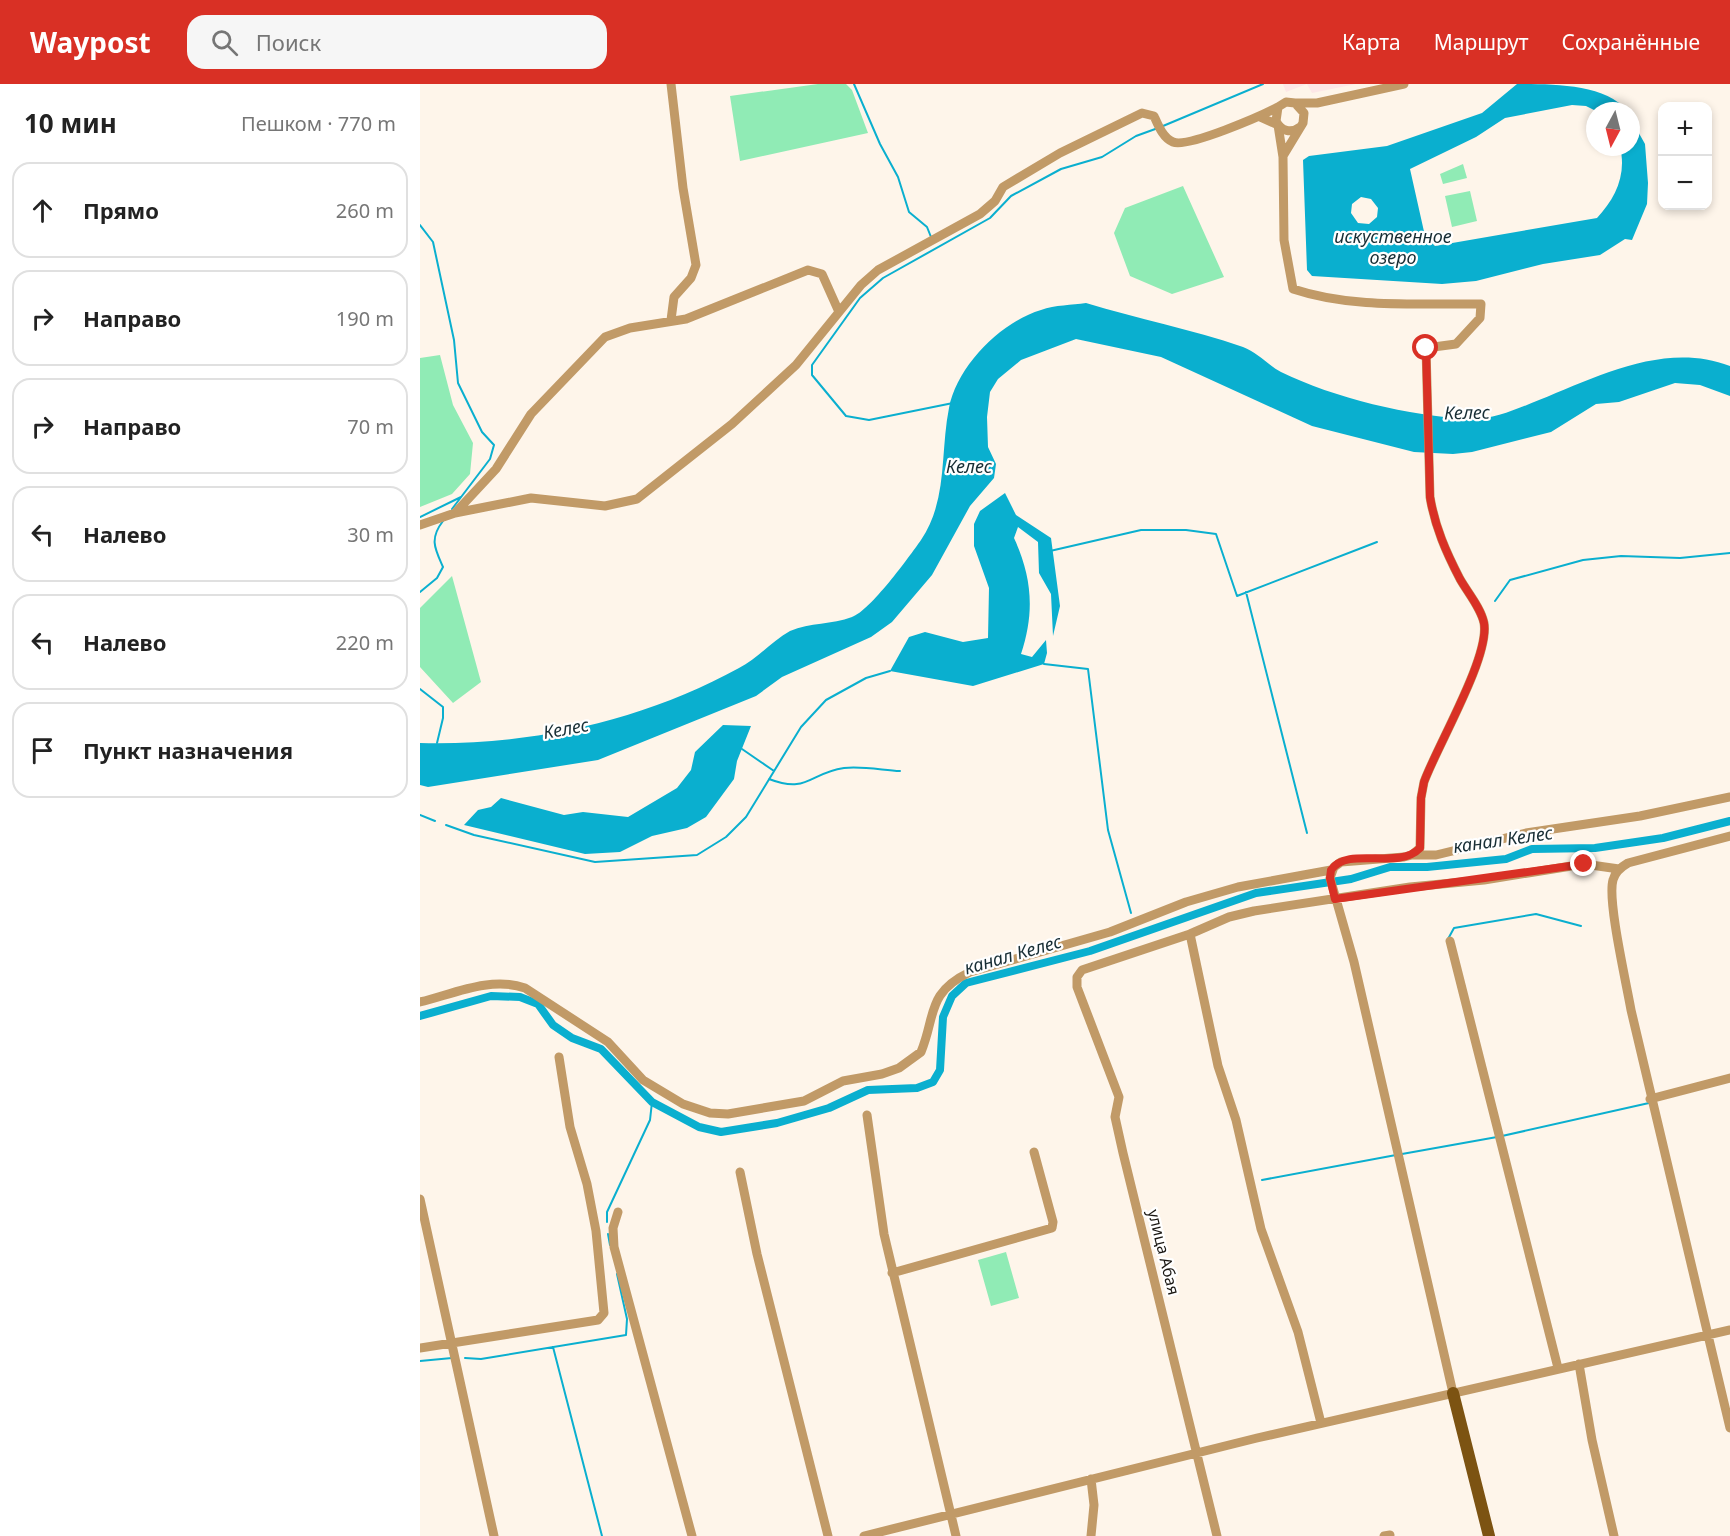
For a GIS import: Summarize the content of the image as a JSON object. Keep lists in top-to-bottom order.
{
  "streets": {
    "street": ["улица Абая"]
  },
  "water": ["искуственное озеро", "Келес", "канал Келес"],
  "north": "bottom",
  "page": {
    "header": "Waypost",
    "search": "Поиск",
    "nav": ["Карта", "Маршрут", "Сохранённые"],
    "heading": ["10 мин", "Пешком · 770 m"],
    "map_buttons": ["+", "−"],
    "list": [
      ["Прямо", "260 m"],
      ["Направо", "190 m"],
      ["Направо", "70 m"],
      ["Налево", "30 m"],
      ["Налево", "220 m"],
      "Пункт назначения"
    ]
  }
}
